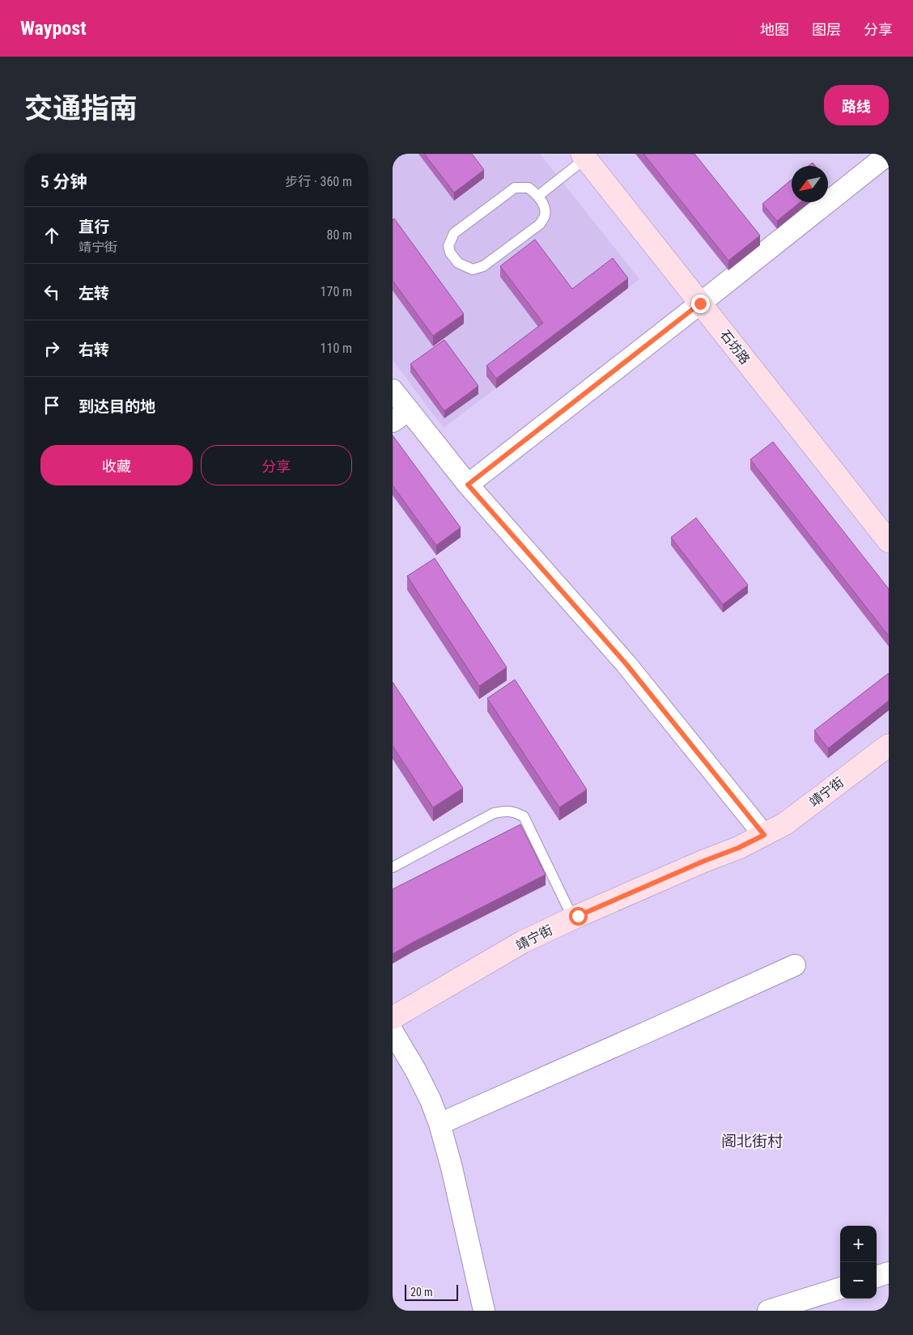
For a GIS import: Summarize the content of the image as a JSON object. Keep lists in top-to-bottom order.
{
  "streets": {
    "main road": ["石坊路", "靖宁街"]
  },
  "districts": ["阁北街村"],
  "scale_bar": "20 m",
  "north": "bottom left",
  "page": {
    "header": "Waypost",
    "nav": ["地图", "图层", "分享"],
    "title": "交通指南",
    "buttons": [
      "路线",
      ["收藏", "分享"]
    ],
    "heading": ["5 分钟", "步行 · 360 m"],
    "list": [
      ["直行", "靖宁街", "80 m"],
      ["左转", "170 m"],
      ["右转", "110 m"],
      "到达目的地"
    ],
    "map_buttons": ["+", "−"],
    "scale": "20 m"
  }
}
